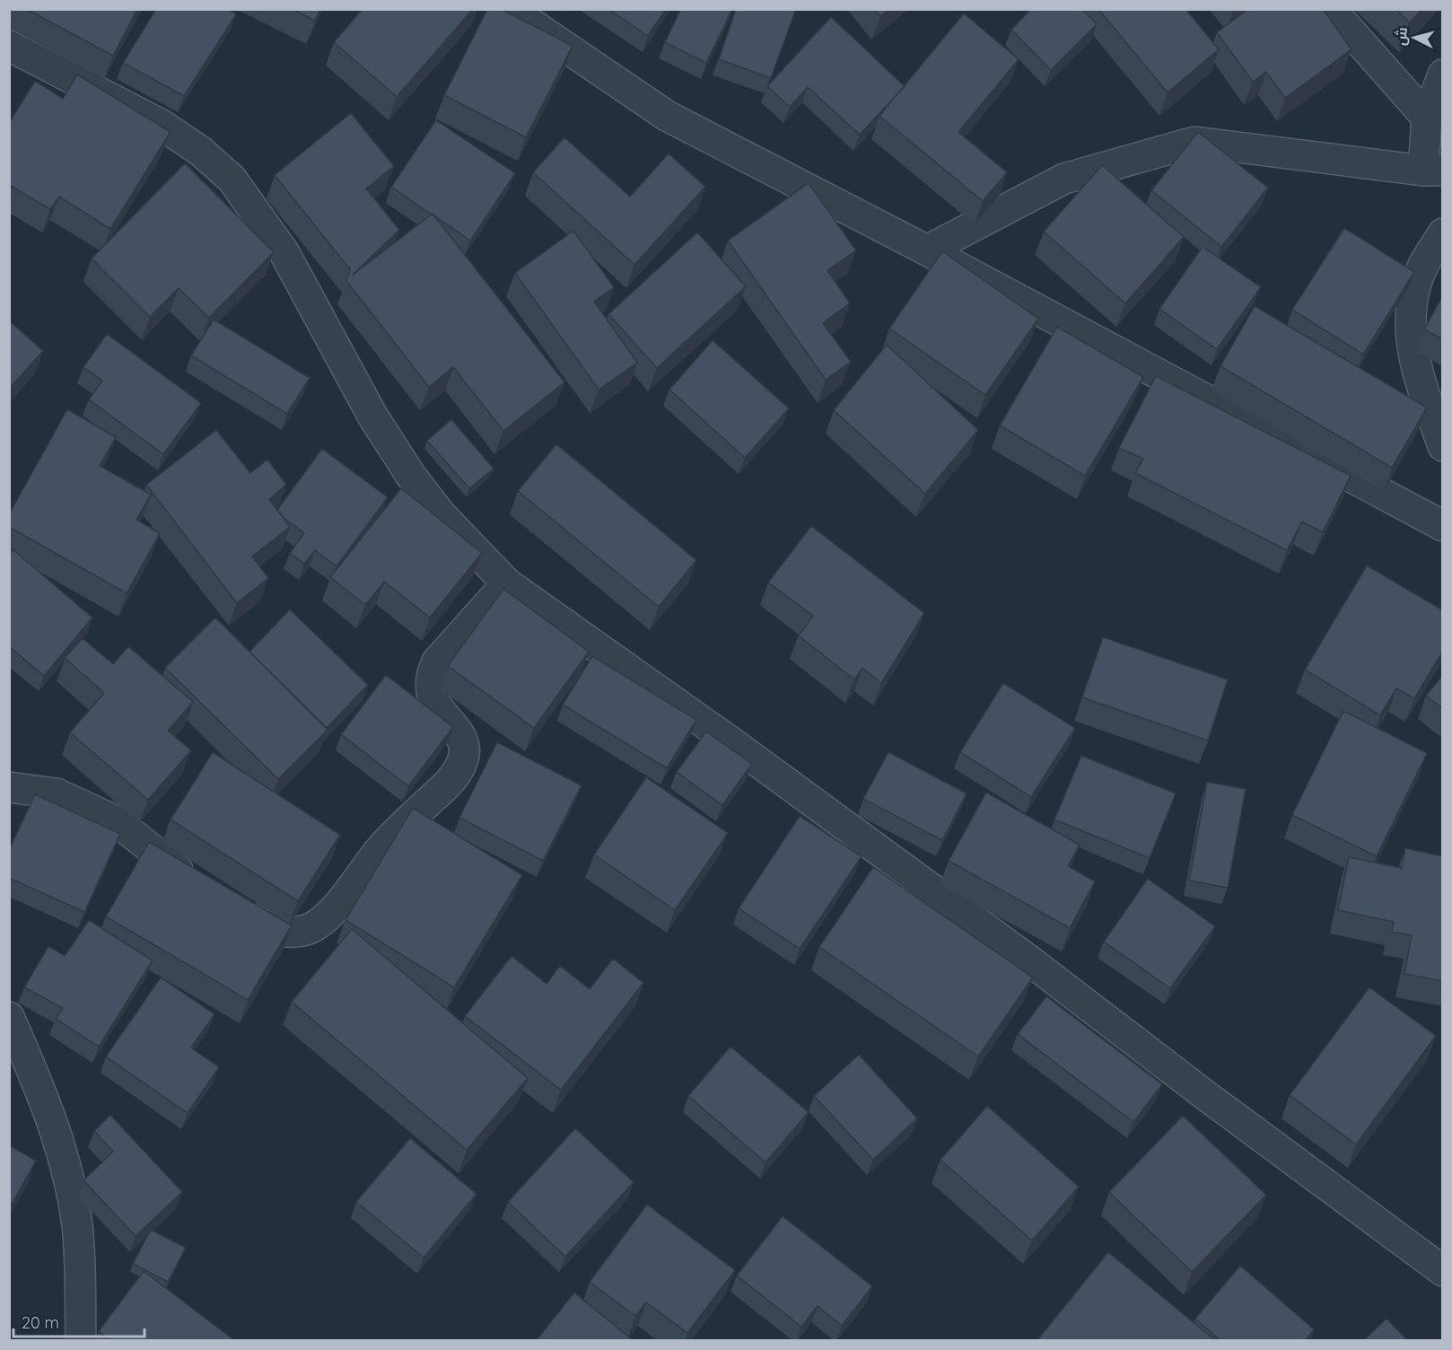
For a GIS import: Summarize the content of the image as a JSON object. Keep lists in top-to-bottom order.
{
  "scale_bar": "20 m",
  "north": "left"
}
